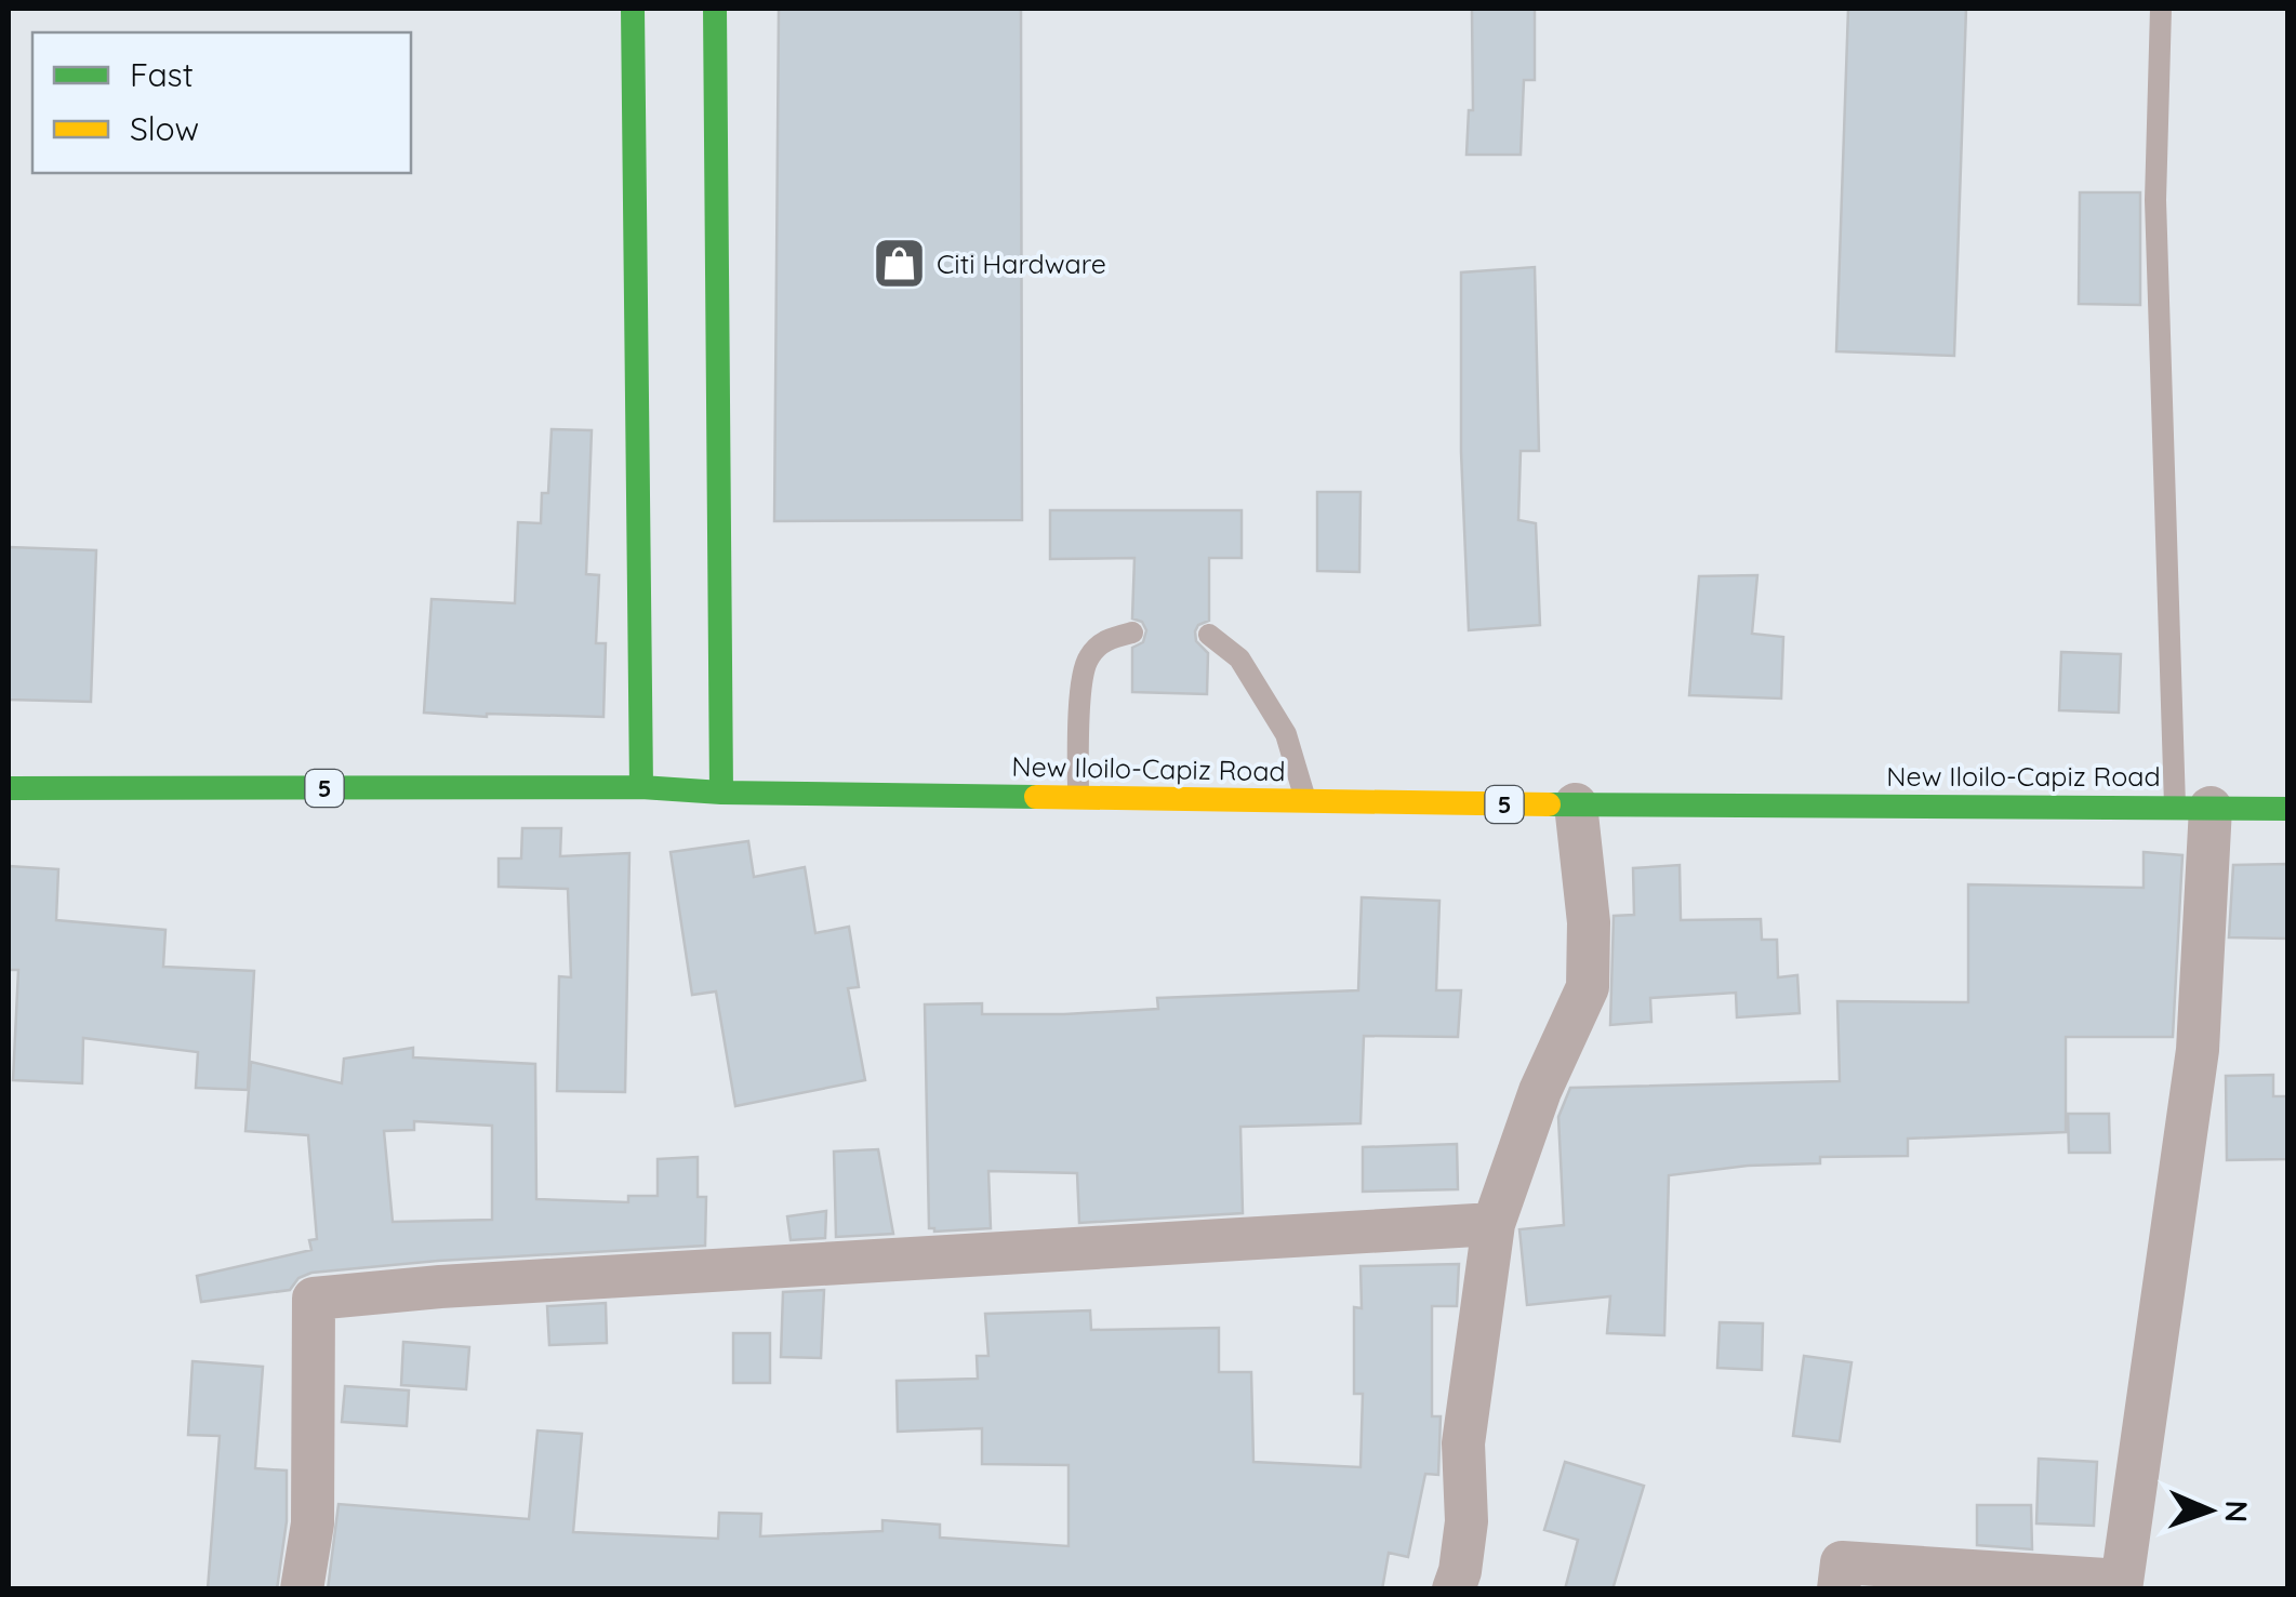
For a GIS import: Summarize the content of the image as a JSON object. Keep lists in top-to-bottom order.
{
  "streets": {
    "main road": ["New Iloilo-Capiz Road", "5"]
  },
  "places": {
    "shop": ["Citi Hardware"]
  },
  "legend": ["Fast", "Slow"],
  "north": "right"
}
